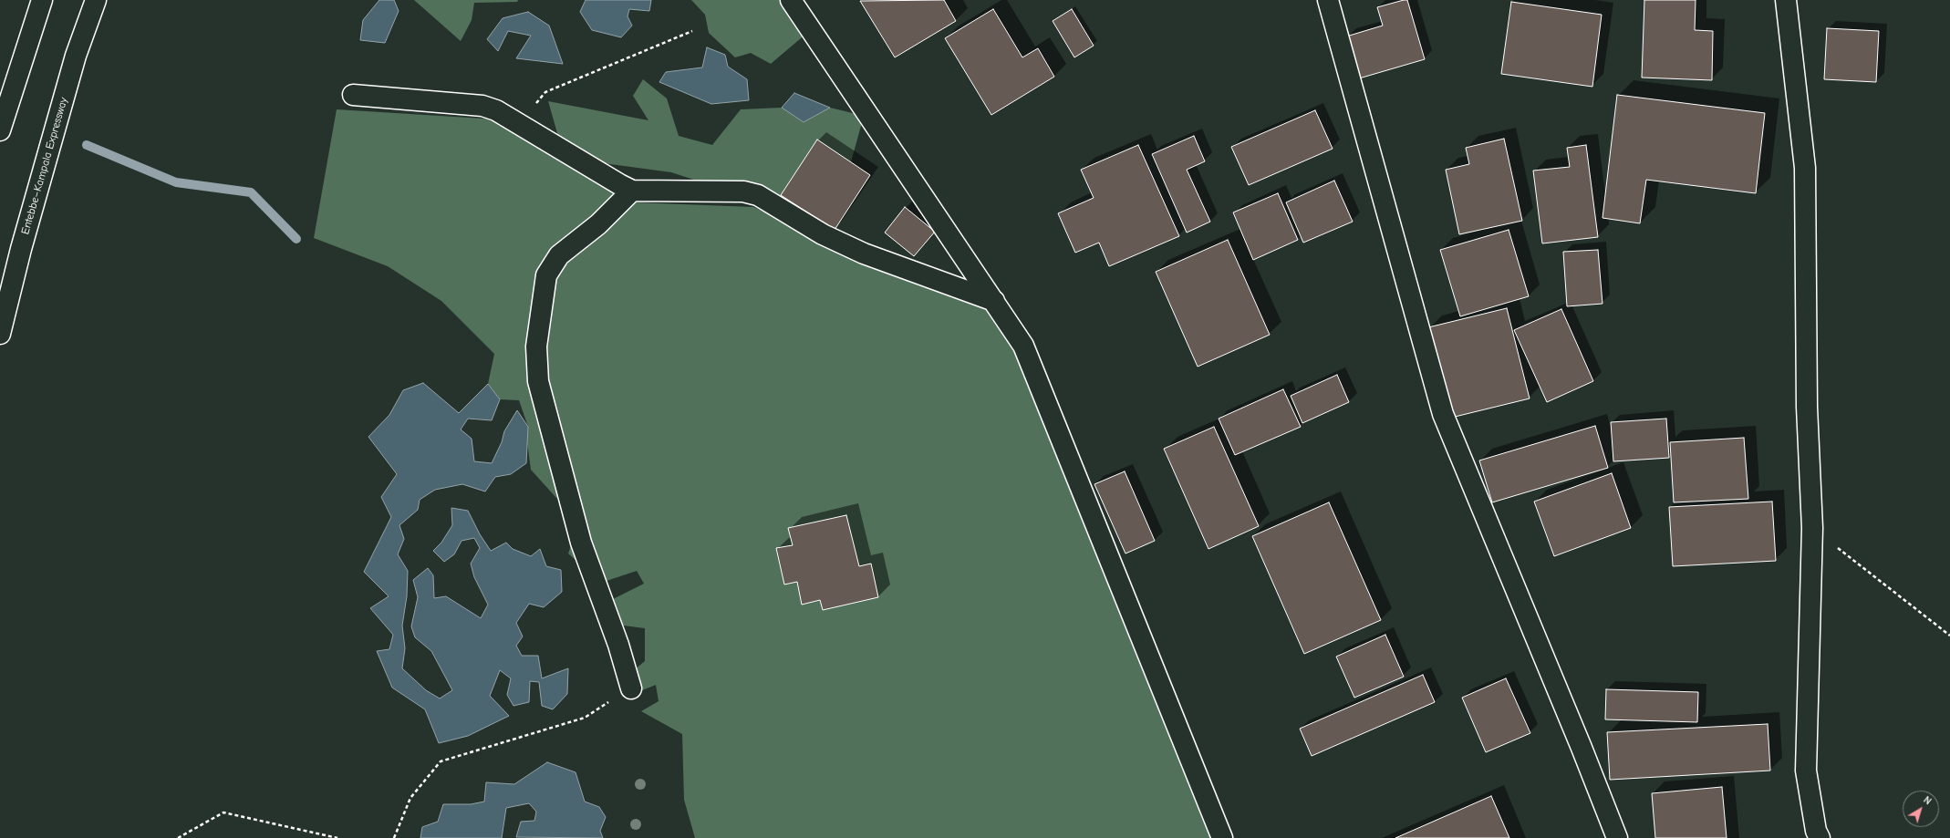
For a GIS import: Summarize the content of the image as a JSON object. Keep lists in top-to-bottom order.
{
  "streets": {
    "main road": ["Entebbe–Kampala Expressway"]
  },
  "north": "top right"
}
